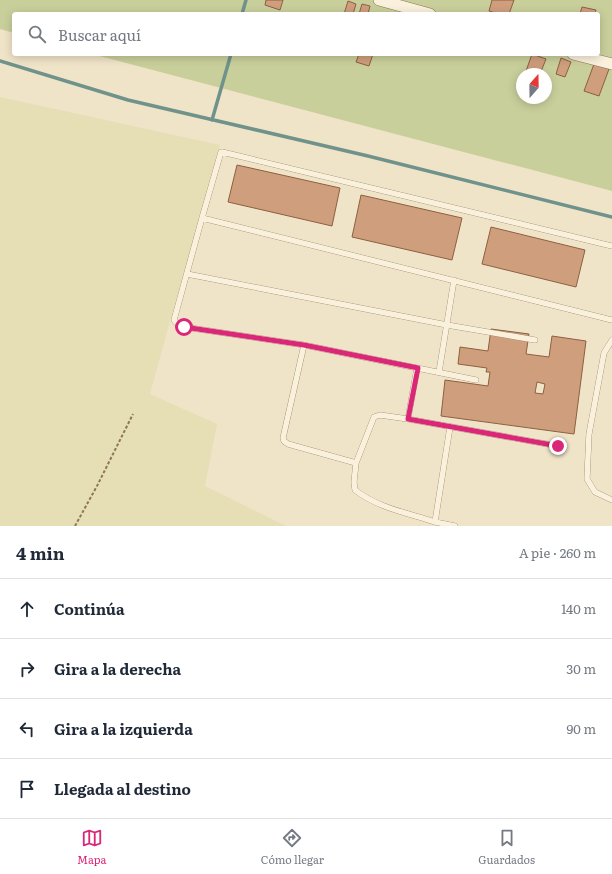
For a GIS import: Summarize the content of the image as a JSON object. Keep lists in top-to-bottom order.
{
  "north": "top",
  "page": {
    "search": "Buscar aquí",
    "heading": ["4 min", "A pie · 260 m"],
    "list": [
      ["Continúa", "140 m"],
      ["Gira a la derecha", "30 m"],
      ["Gira a la izquierda", "90 m"],
      "Llegada al destino"
    ],
    "nav": ["Mapa", "Cómo llegar", "Guardados"]
  }
}
